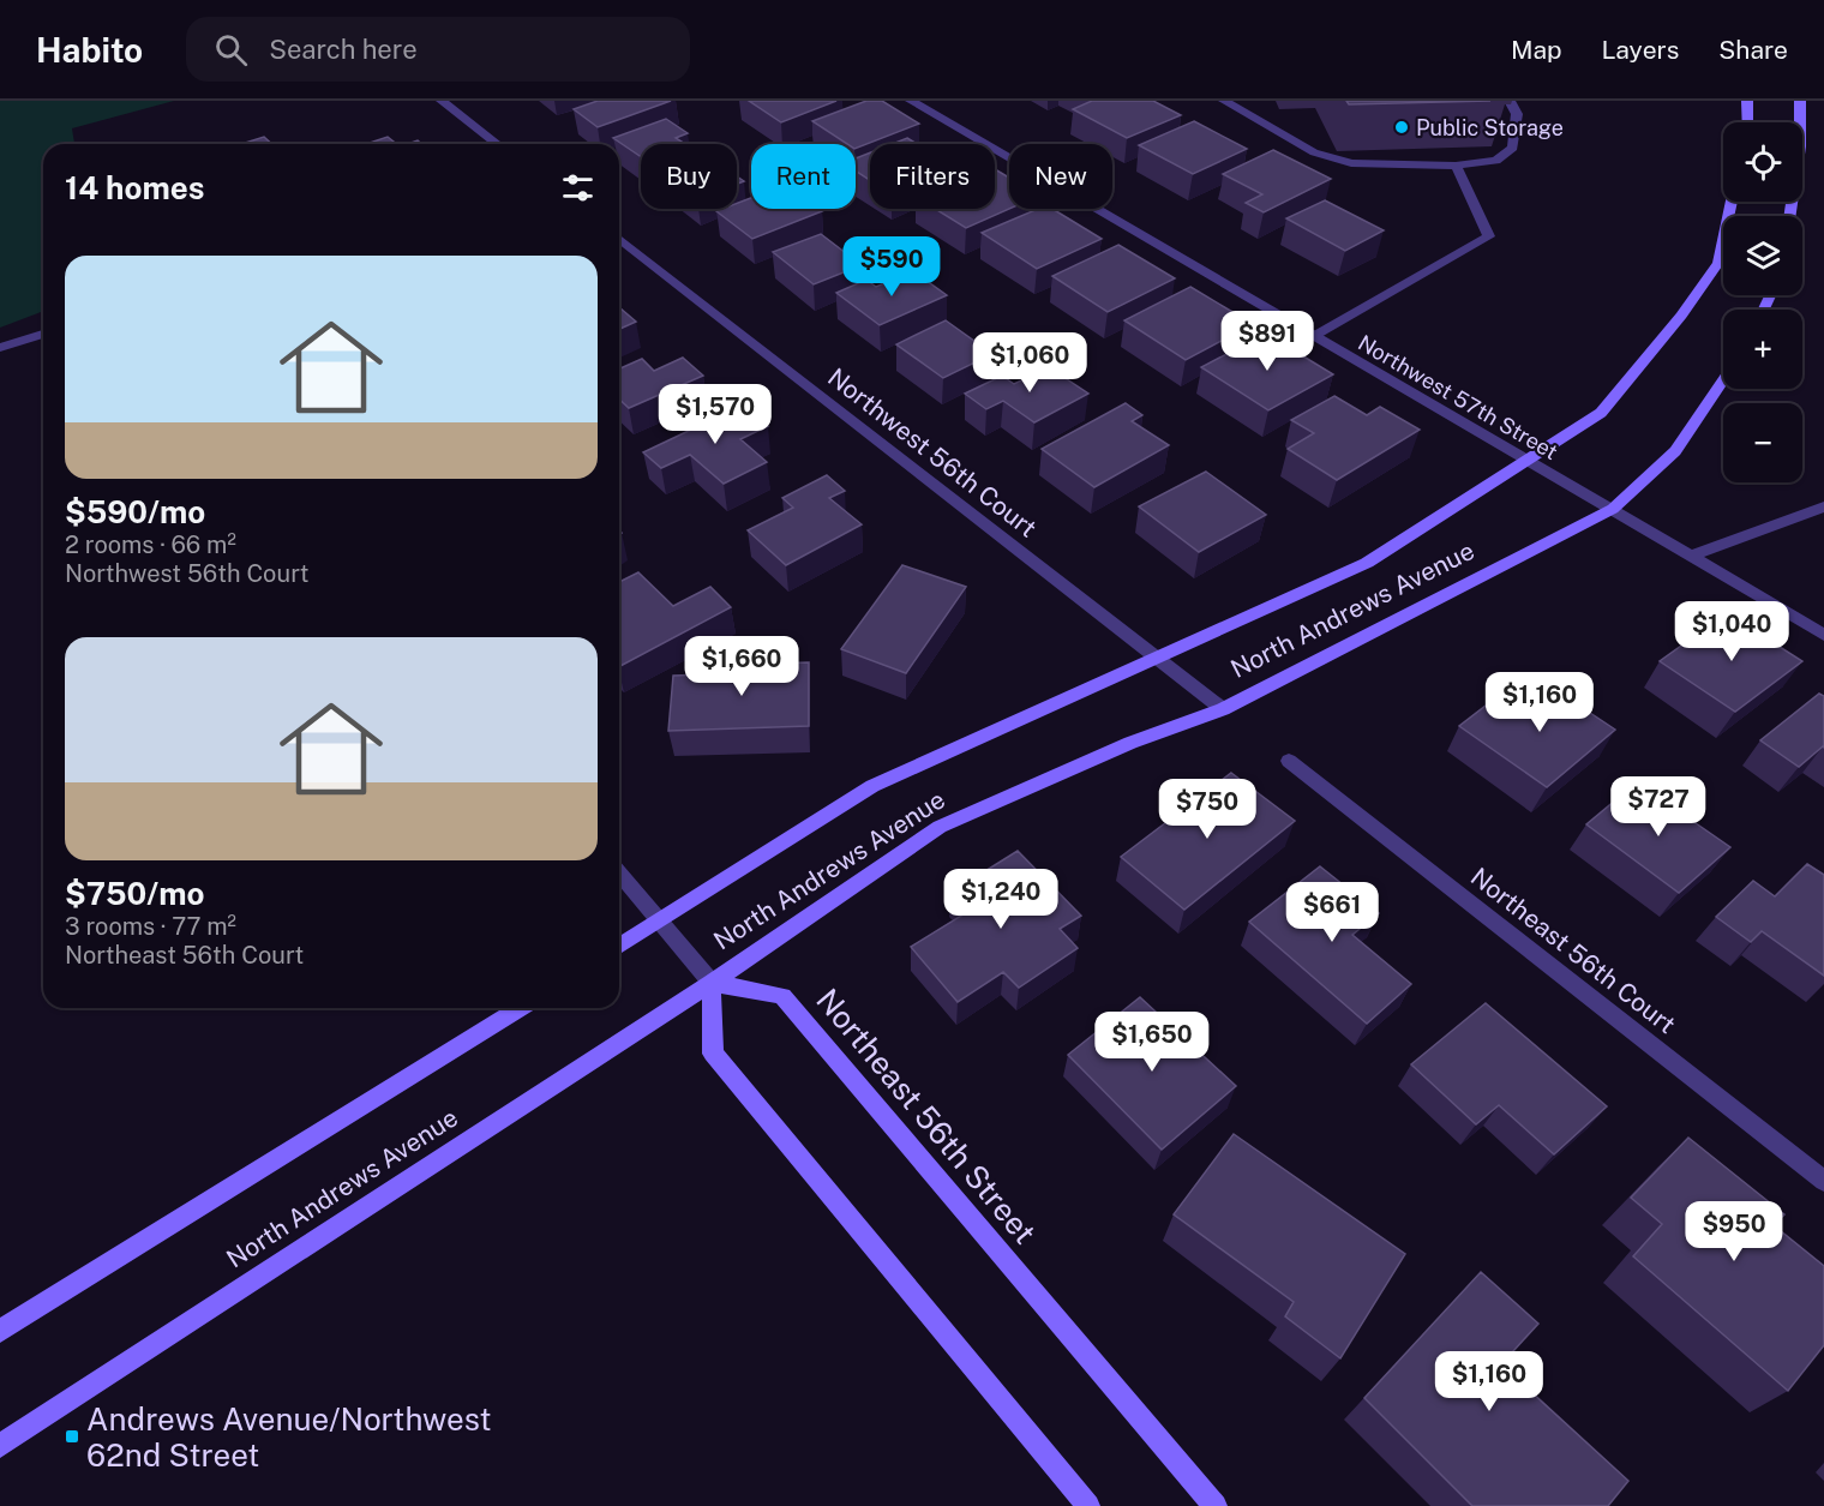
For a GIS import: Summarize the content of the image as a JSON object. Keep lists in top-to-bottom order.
{
  "streets": {
    "main road": ["North Andrews Avenue", "Northeast 56th Street"],
    "street": ["Northwest 57th Street", "Northwest 56th Court", "Northeast 56th Court"]
  },
  "crossings": [
    ["Northwest 57th Street", "North Andrews Avenue"],
    ["Northwest 56th Court", "North Andrews Avenue"],
    ["North Andrews Avenue", "Northeast 56th Street"]
  ],
  "places": {
    "other": ["Public Storage"],
    "transit": ["Andrews Avenue/Northwest 62nd Street"]
  },
  "page": {
    "header": "Habito",
    "search": "Search here",
    "nav": ["Map", "Layers", "Share"],
    "map_buttons": ["+", "−"],
    "chip": [
      "Buy",
      "Rent",
      "Filters",
      "New"
    ],
    "heading": "14 homes",
    "list": [
      {
        "name": "$590/mo",
        "note": "2 rooms · 66 m² · Northwest 56th Court"
      },
      {
        "name": "$750/mo",
        "note": "3 rooms · 77 m² · Northeast 56th Court"
      }
    ],
    "price": [
      "$590",
      "$891",
      "$1,060",
      "$1,570",
      "$1,040",
      "$1,660",
      "$1,160",
      "$727",
      "$750",
      "$1,240",
      "$661",
      "$1,650",
      "$950",
      "$1,160"
    ]
  }
}
